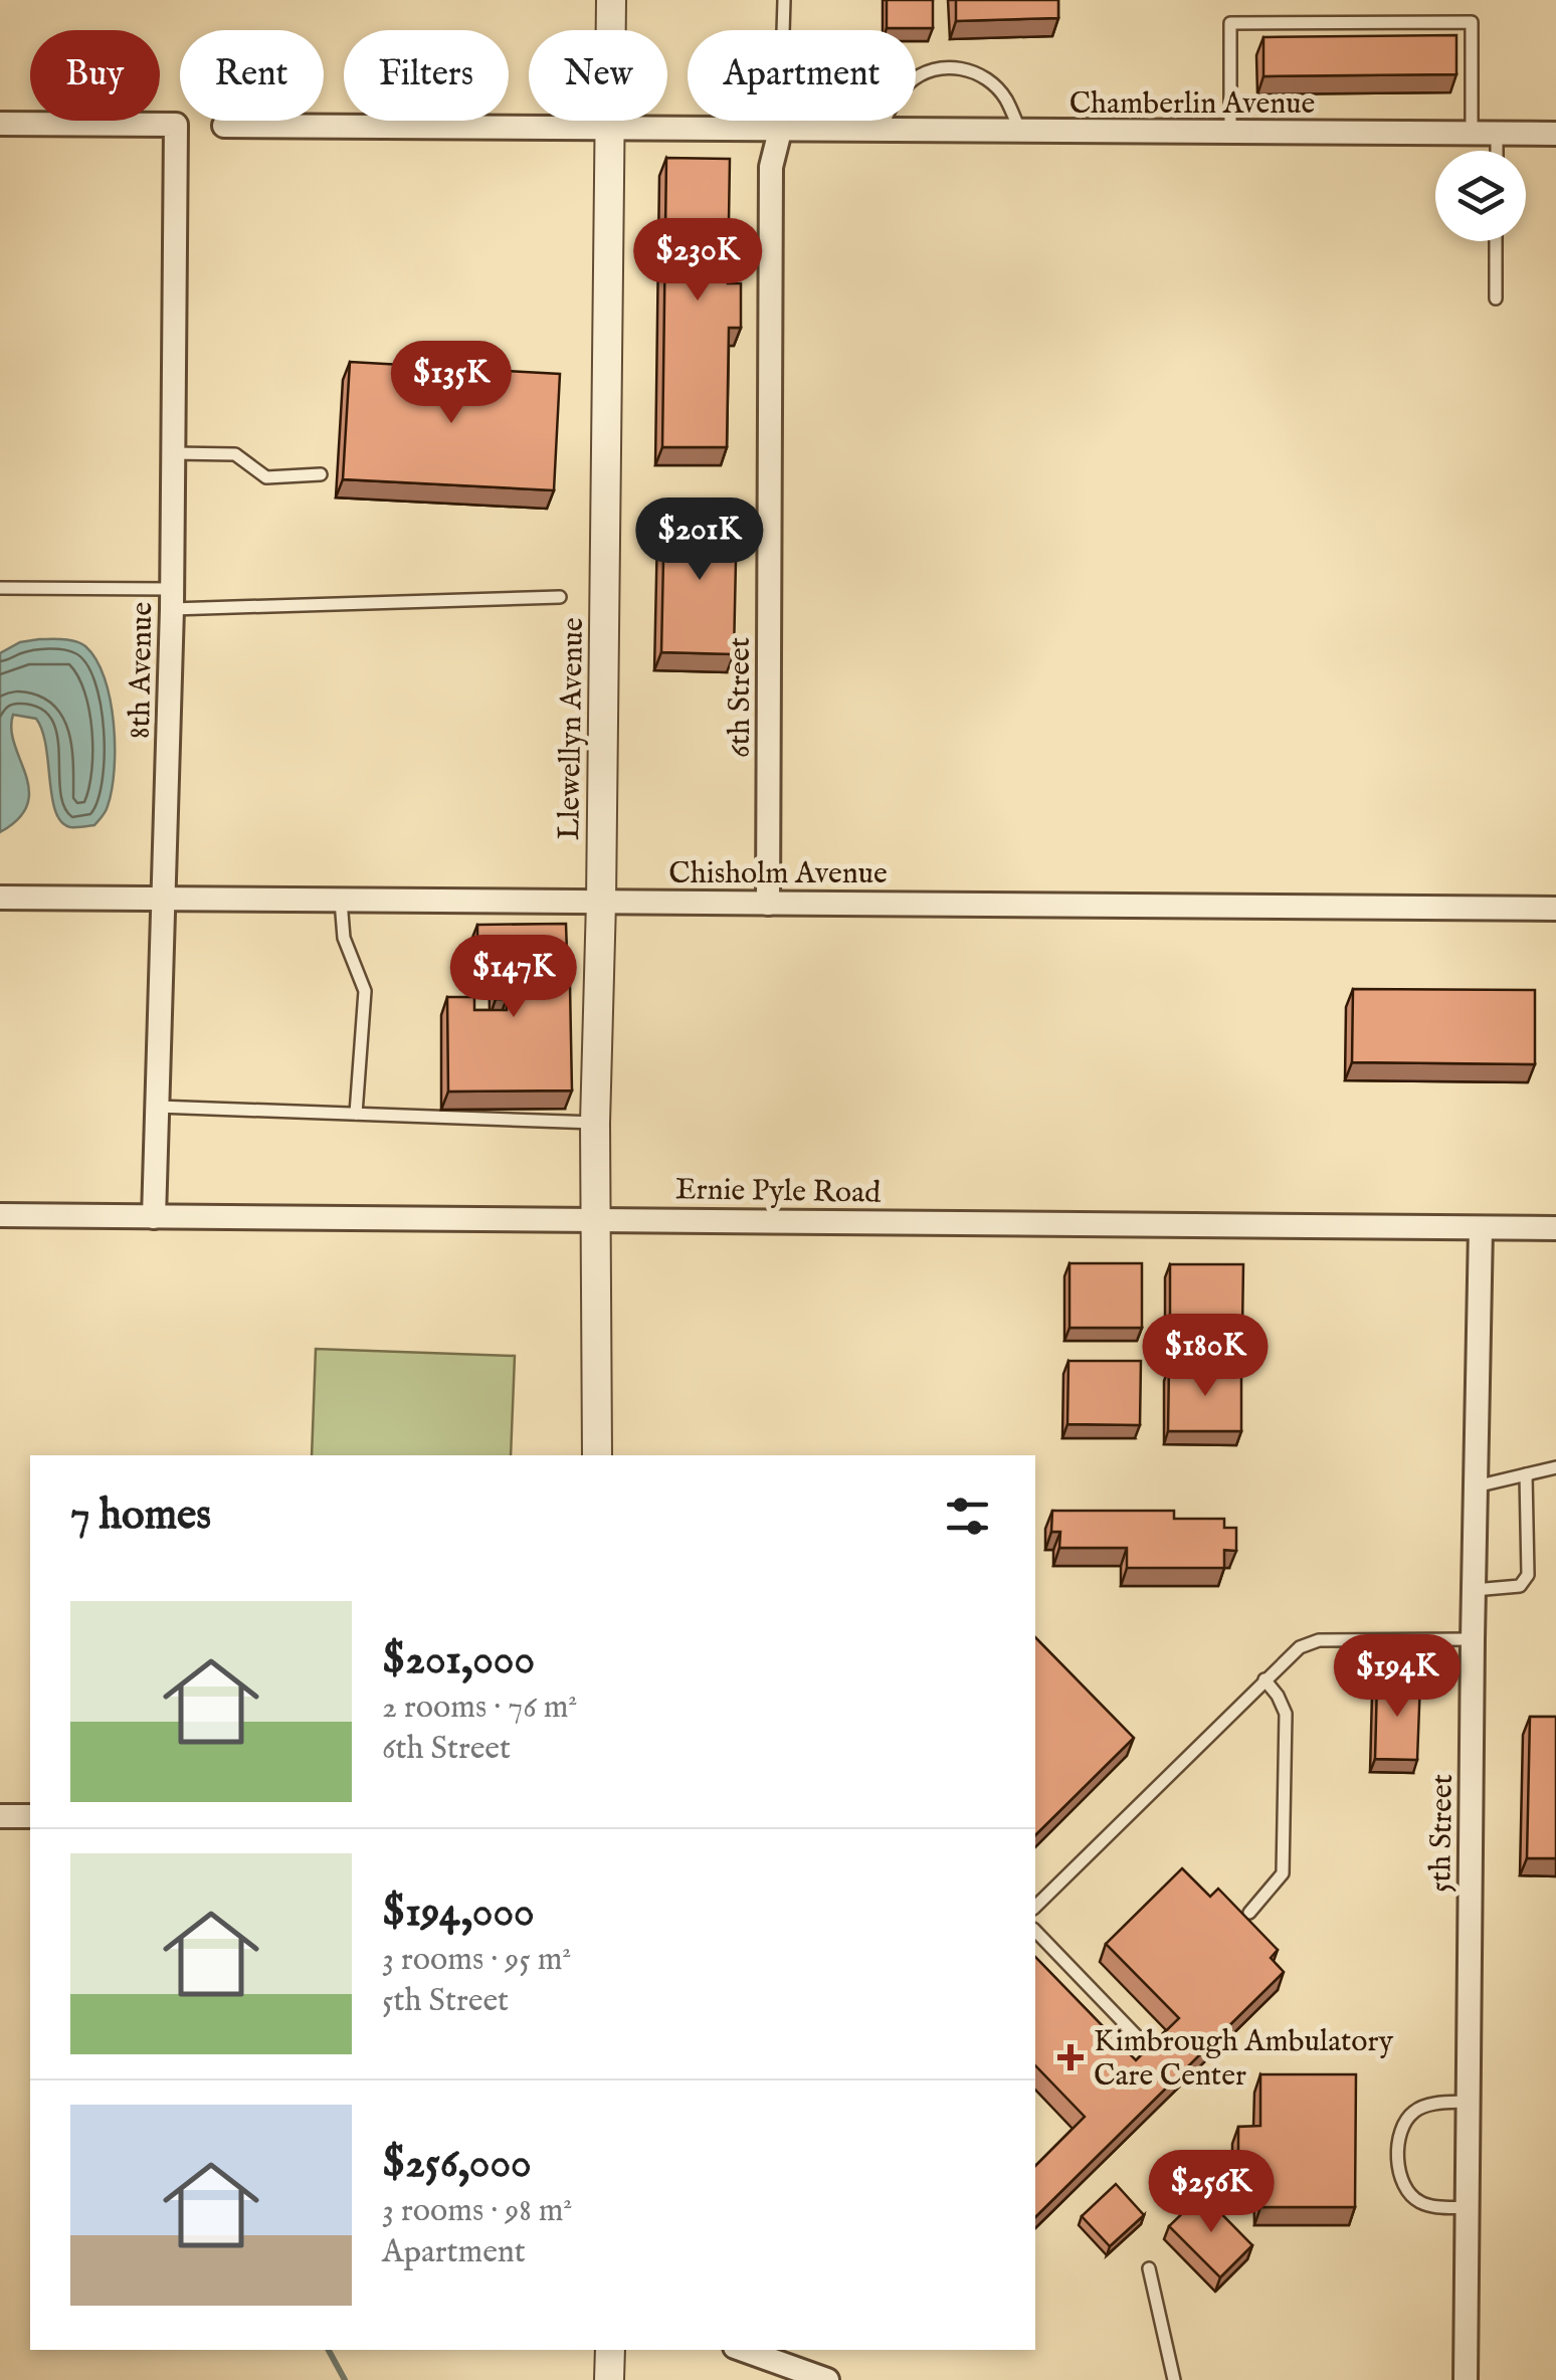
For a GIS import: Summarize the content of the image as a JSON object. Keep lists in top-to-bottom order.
{
  "streets": {
    "street": [
      "Chamberlin Avenue",
      "8th Avenue",
      "6th Street",
      "Llewellyn Avenue",
      "Chisholm Avenue",
      "Ernie Pyle Road",
      "5th Street"
    ]
  },
  "crossings": [
    ["Chamberlin Avenue", "6th Street"],
    ["Chamberlin Avenue", "Llewellyn Avenue"],
    ["8th Avenue", "Chisholm Avenue"],
    ["8th Avenue", "Ernie Pyle Road"],
    ["6th Street", "Chisholm Avenue"],
    ["Llewellyn Avenue", "Chisholm Avenue"],
    ["Llewellyn Avenue", "Ernie Pyle Road"],
    ["Ernie Pyle Road", "5th Street"]
  ],
  "places": {
    "health": ["Kimbrough Ambulatory Care Center"]
  },
  "page": {
    "chip": [
      "Buy",
      "Rent",
      "Filters",
      "New",
      "Apartment"
    ],
    "price": [
      "$230K",
      "$135K",
      "$201K",
      "$147K",
      "$180K",
      "$194K",
      "$256K"
    ],
    "heading": "7 homes",
    "list": [
      {
        "name": "$201,000",
        "note": "2 rooms · 76 m² · 6th Street"
      },
      {
        "name": "$194,000",
        "note": "3 rooms · 95 m² · 5th Street"
      },
      {
        "name": "$256,000",
        "note": "3 rooms · 98 m² · Apartment"
      }
    ]
  }
}
